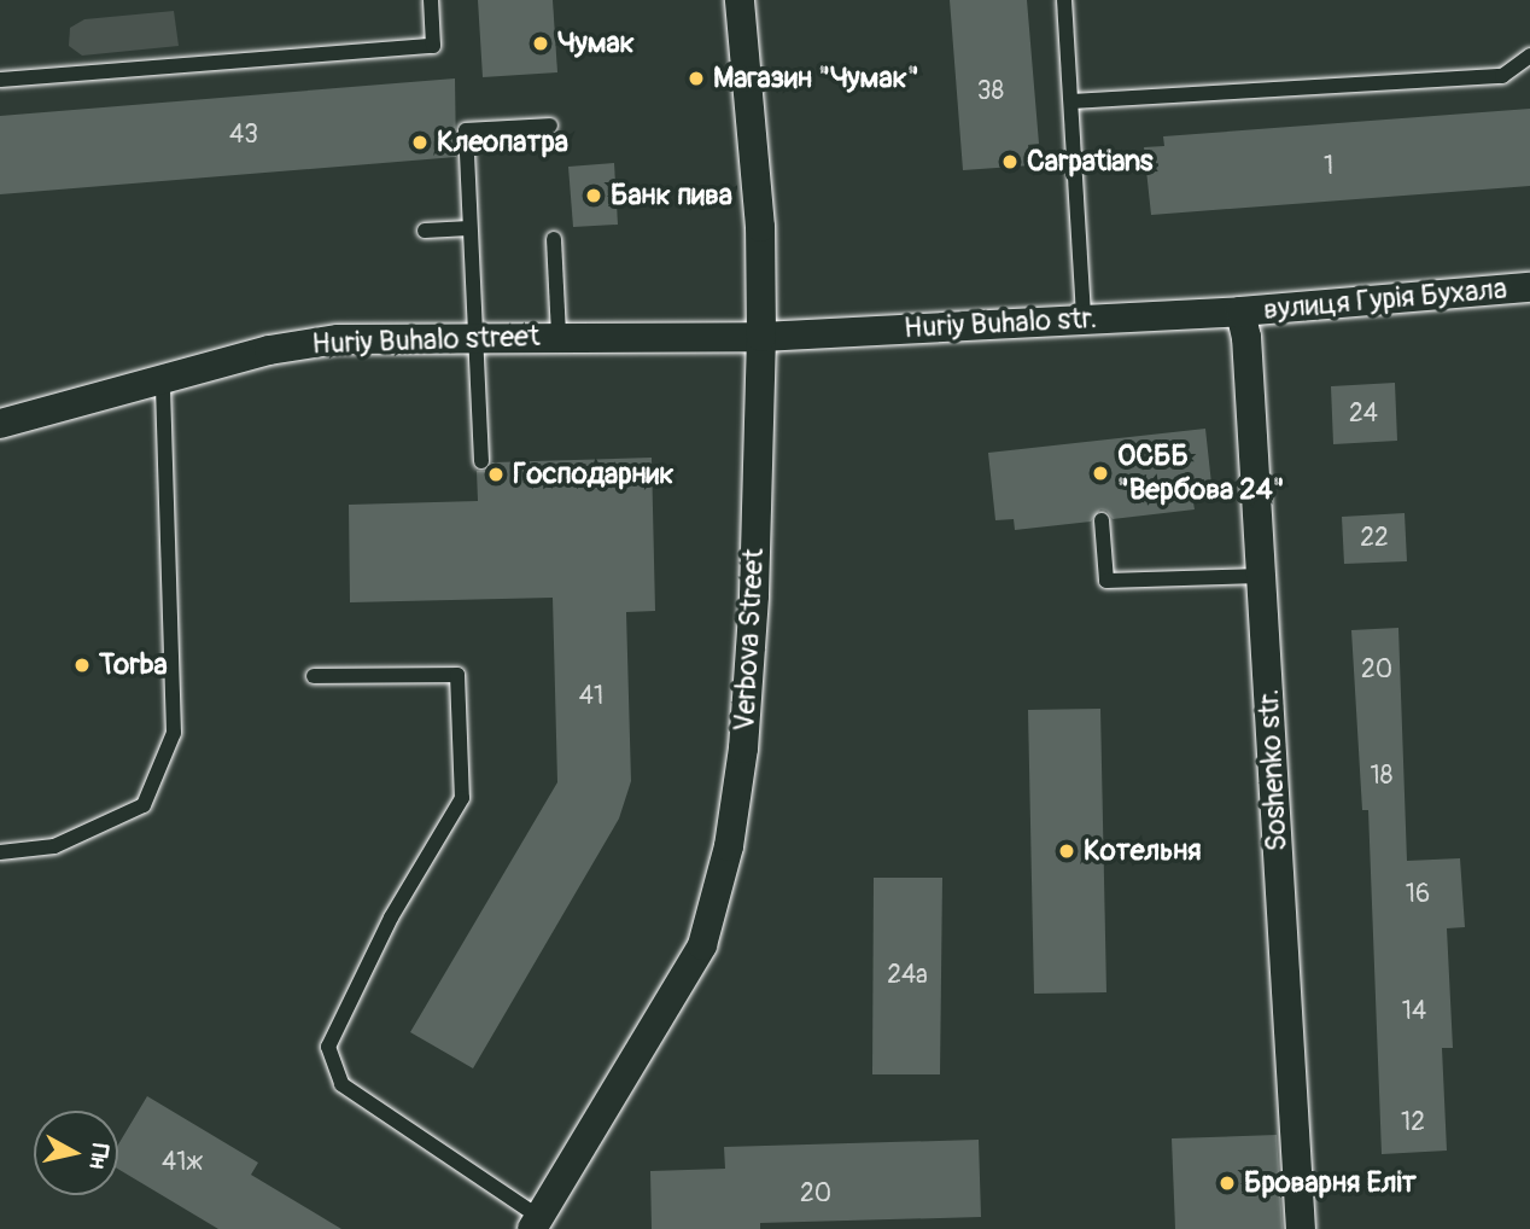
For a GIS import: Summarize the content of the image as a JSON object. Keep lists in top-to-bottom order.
{
  "streets": {
    "street": [
      "вулиця Гурія Бухала",
      "Huriy Buhalo str.",
      "Huriy Buhalo street",
      "Verbova Street",
      "Soshenko str."
    ]
  },
  "crossings": [
    ["вулиця Гурія Бухала", "Huriy Buhalo str."],
    ["вулиця Гурія Бухала", "Soshenko str."],
    ["Huriy Buhalo str.", "Huriy Buhalo street"],
    ["Huriy Buhalo str.", "Verbova Street"],
    ["Huriy Buhalo str.", "Soshenko str."],
    ["Huriy Buhalo street", "Verbova Street"]
  ],
  "places": [
    "Чумак",
    "Магазин \"Чумак\"",
    "Клеопатра",
    "Carpatians",
    "Банк пива",
    "ОСББ \"Вербова 24\"",
    "Господарник",
    "Torba",
    "Котельня",
    "Броварня Еліт"
  ],
  "house_numbers": [
    "38",
    "43",
    "1",
    "24",
    "22",
    "20",
    "41",
    "18",
    "16",
    "24а",
    "14",
    "12",
    "41ж",
    "20"
  ],
  "north": "right"
}
